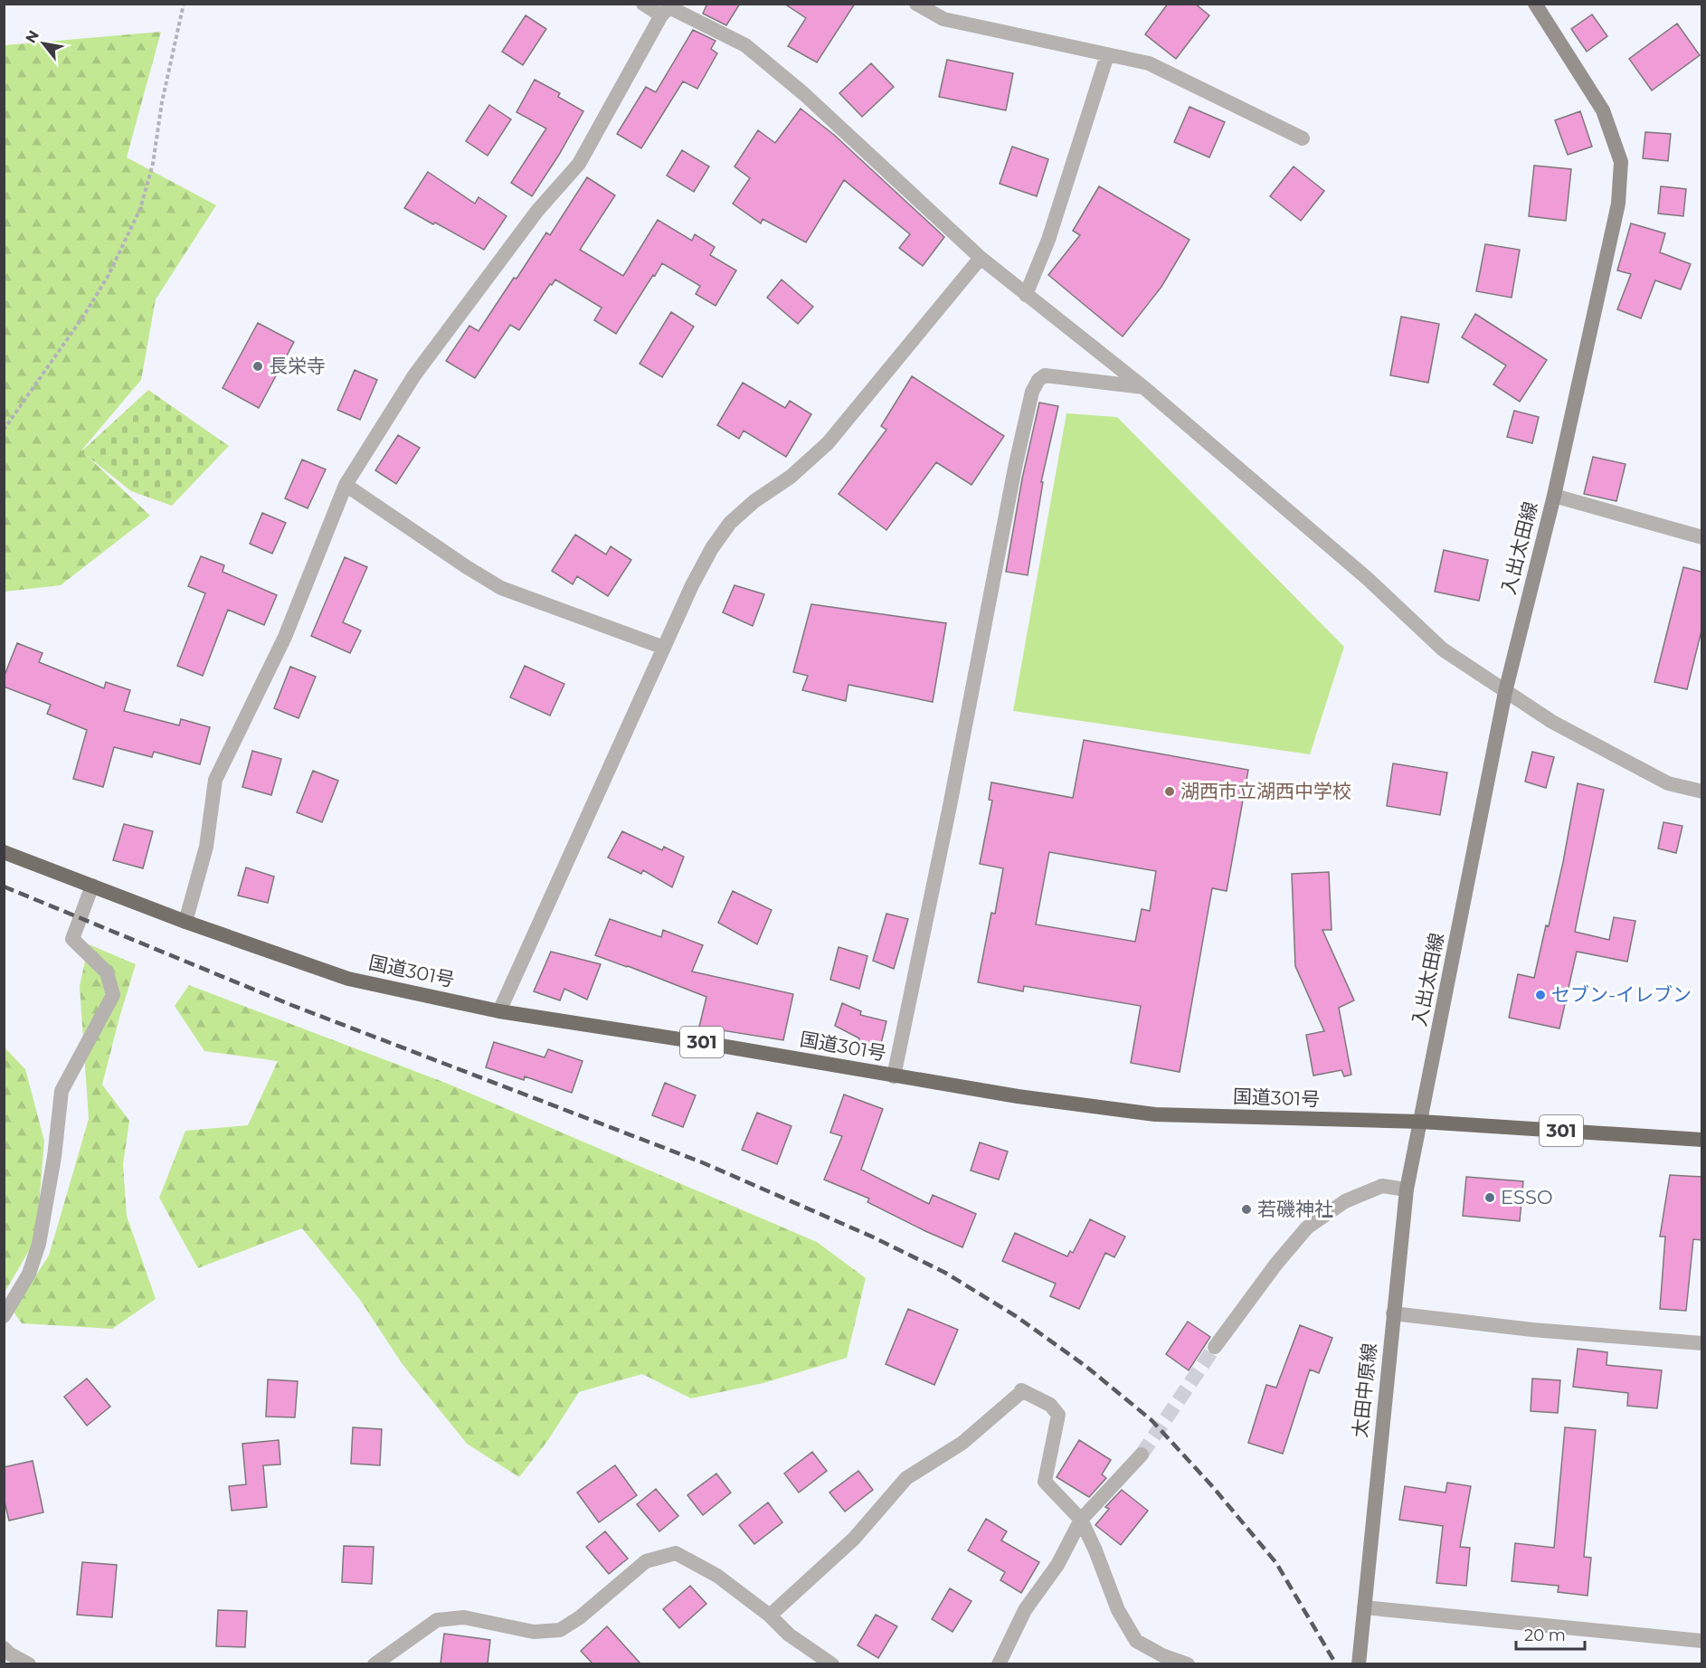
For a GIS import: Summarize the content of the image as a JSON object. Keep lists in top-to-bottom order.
{
  "streets": {
    "highway": ["国道301号", "301"],
    "main road": ["入出太田線", "太田中原線"]
  },
  "crossings": [
    ["入出太田線", "国道301号"],
    ["入出太田線", "太田中原線"],
    ["国道301号", "太田中原線"]
  ],
  "places": [
    "長栄寺",
    "湖西市立湖西中学校",
    "セブン-イレブン",
    "ESSO",
    "若磯神社"
  ],
  "scale_bar": "20 m",
  "north": "top left"
}
